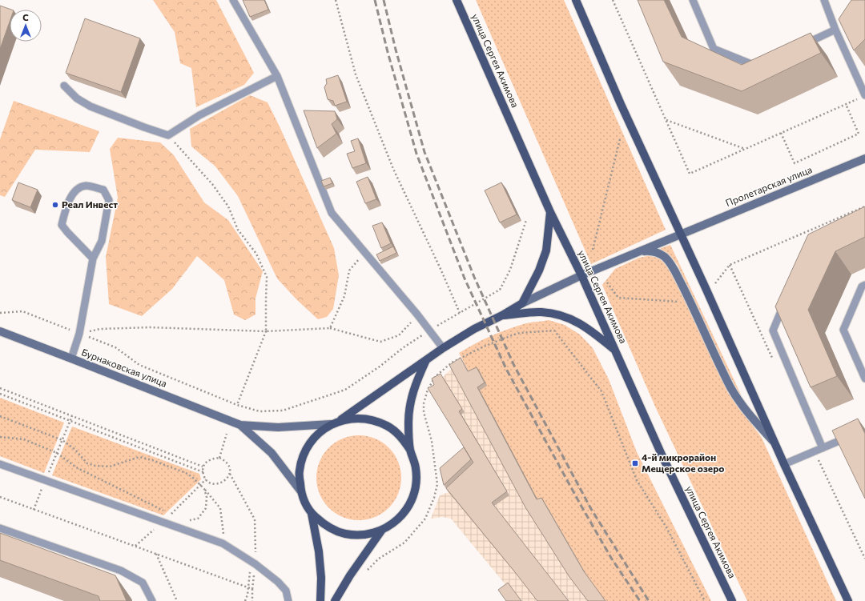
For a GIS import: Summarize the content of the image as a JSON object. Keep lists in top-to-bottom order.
{
  "streets": {
    "main road": ["улица Сергея Акимова", "Пролетарская улица", "Бурнаковская улица"]
  },
  "crossings": [
    ["улица Сергея Акимова", "Пролетарская улица"]
  ],
  "places": {
    "other": ["Реал Инвест"],
    "transit": ["4-й микрорайон Мещерское озеро"]
  },
  "north": "top"
}
